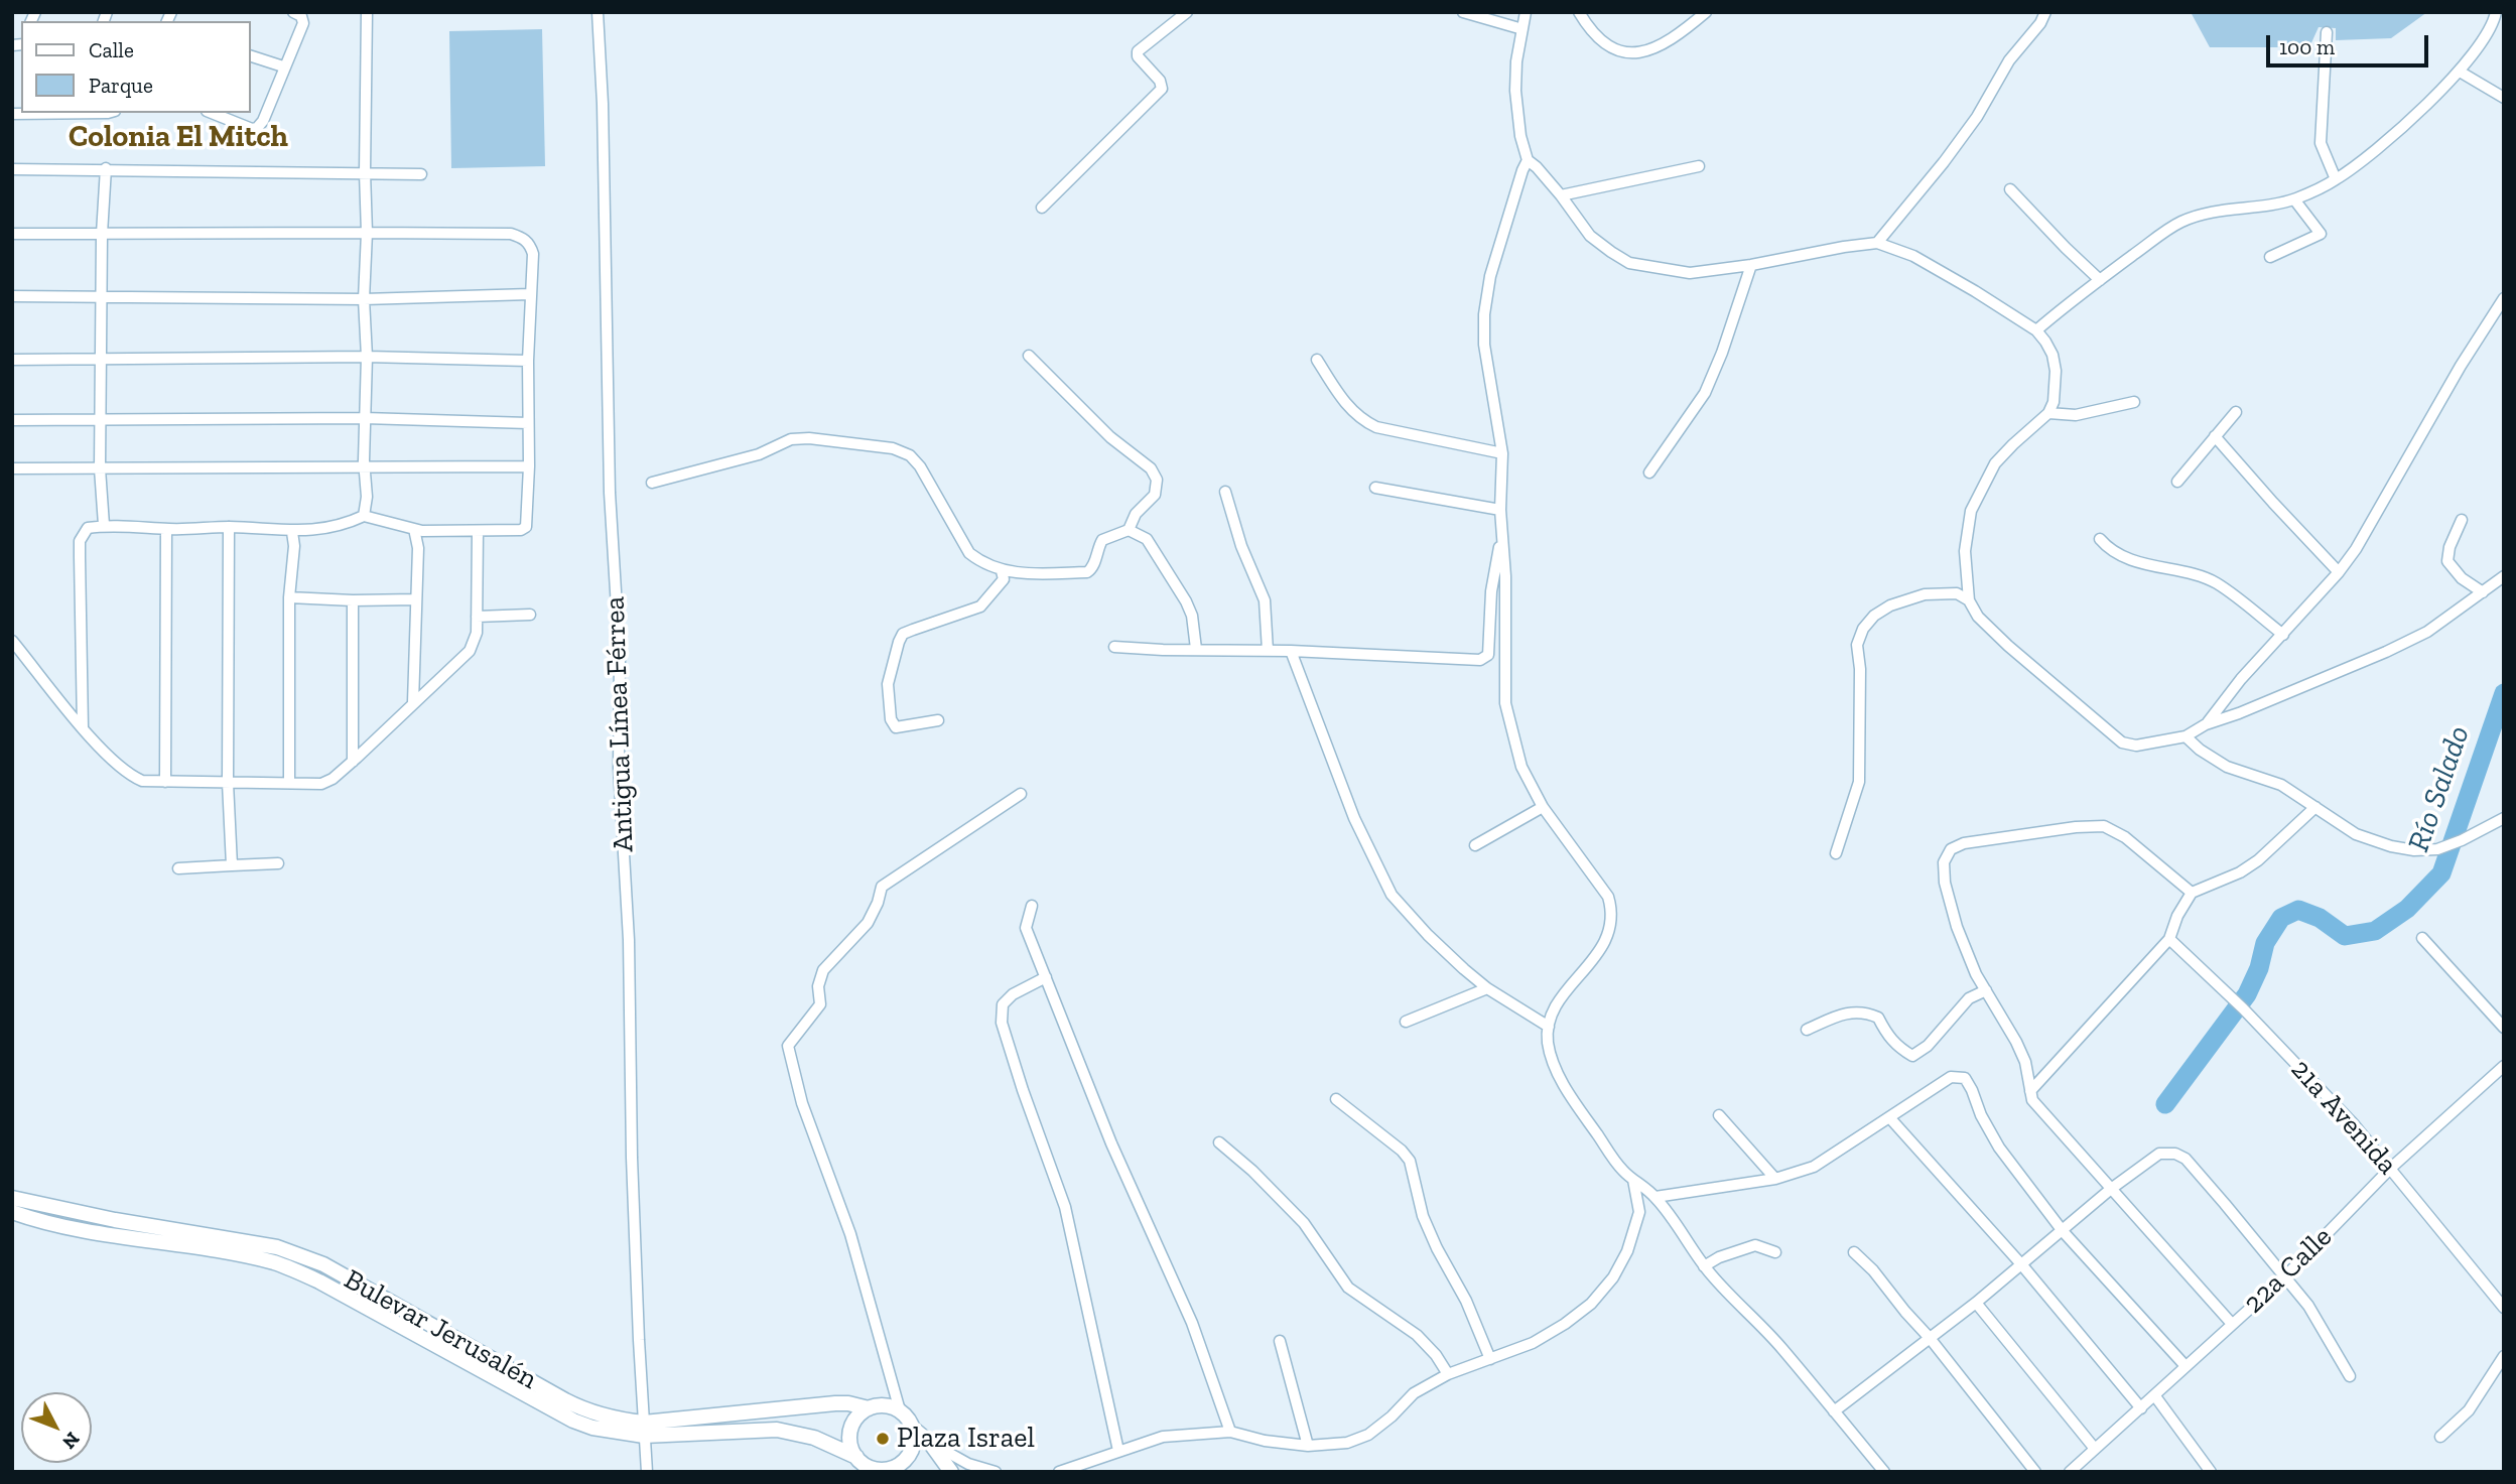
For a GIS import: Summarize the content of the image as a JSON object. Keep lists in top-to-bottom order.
{
  "streets": {
    "main road": ["Bulevar Jerusalén"],
    "street": ["Antigua Línea Férrea", "21a Avenida", "22a Calle"]
  },
  "crossings": [
    ["Antigua Línea Férrea", "Bulevar Jerusalén"],
    ["21a Avenida", "22a Calle"]
  ],
  "districts": ["Colonia El Mitch"],
  "water": ["Río Salado"],
  "places": ["Plaza Israel"],
  "legend": ["Calle", "Parque"],
  "scale_bar": "100 m",
  "north": "bottom right"
}
